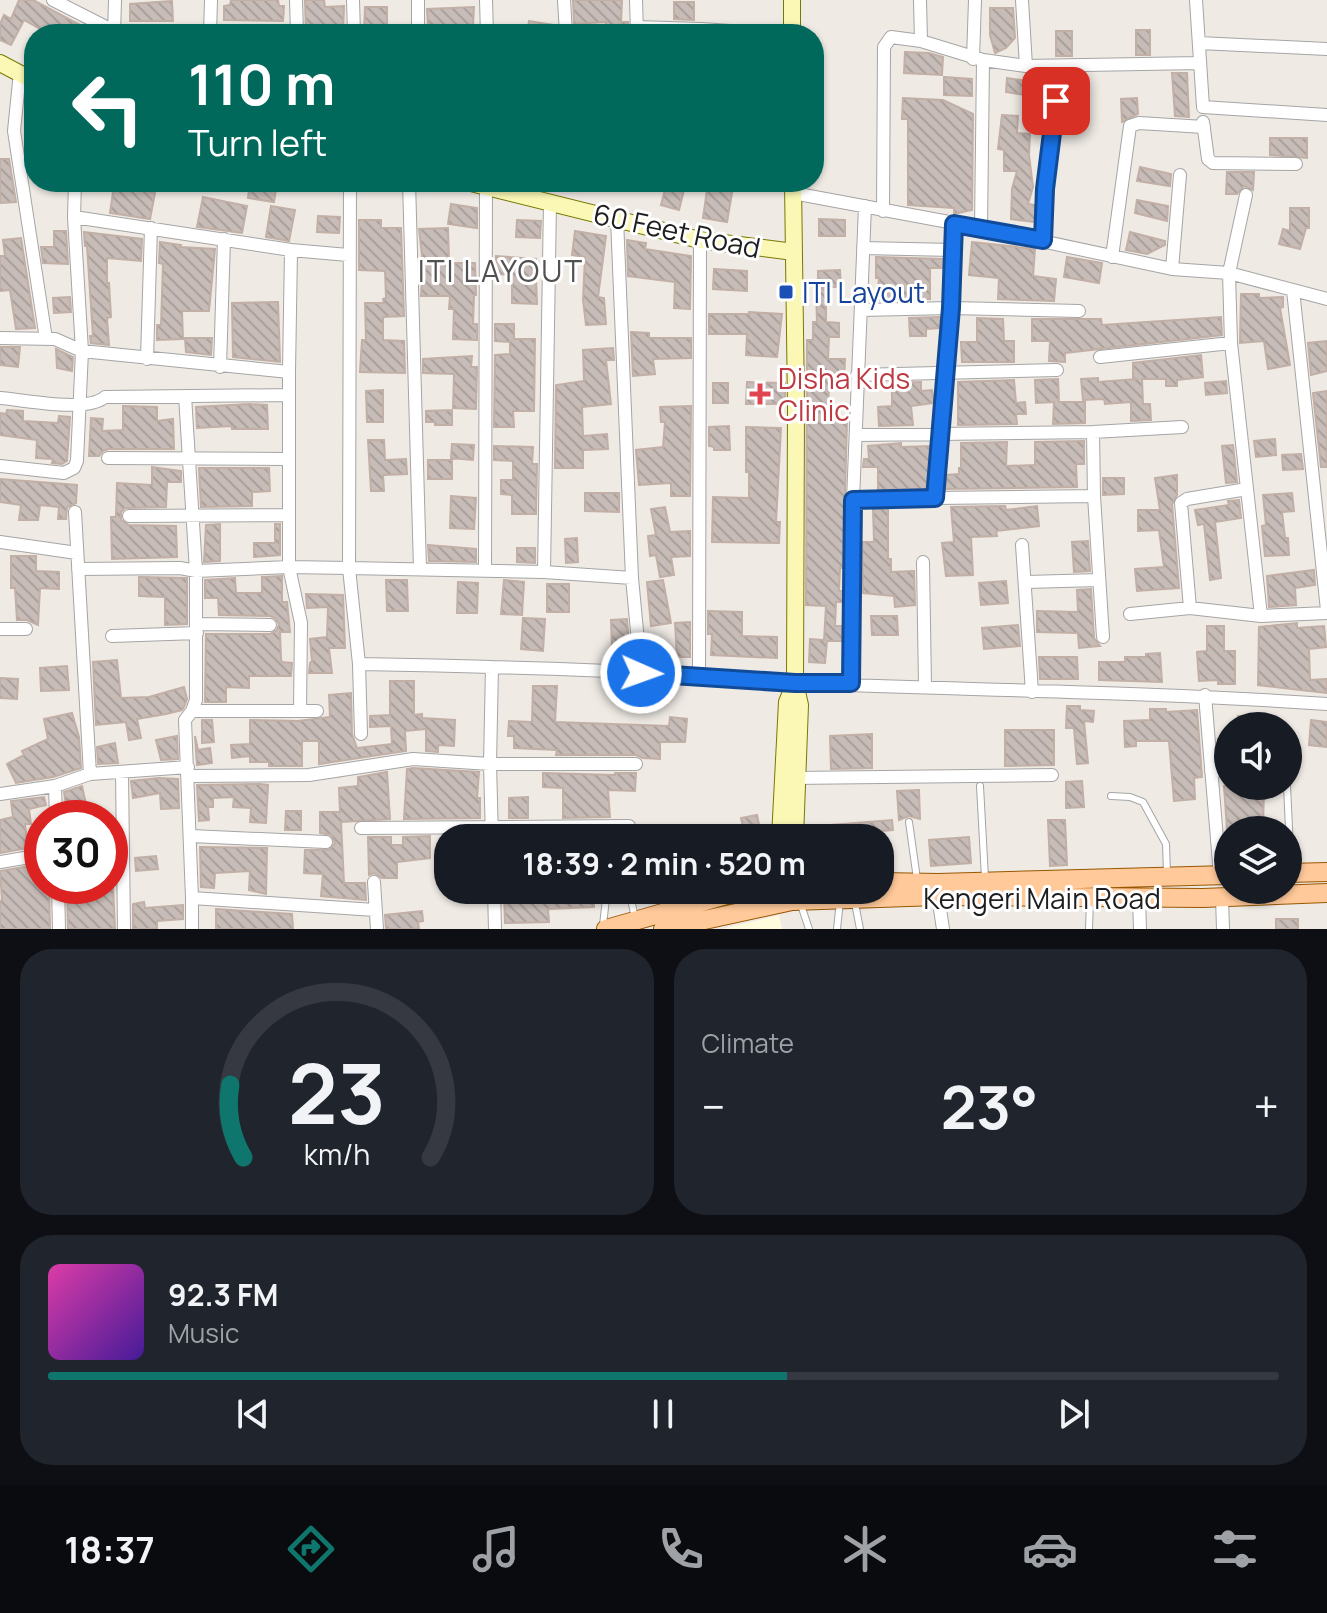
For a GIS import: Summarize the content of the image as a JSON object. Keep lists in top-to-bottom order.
{
  "streets": {
    "main road": ["60 Feet Road", "Kengeri Main Road"]
  },
  "districts": ["ITI LAYOUT"],
  "places": {
    "transit": ["ITI Layout"],
    "health": ["Disha Kids Clinic"]
  },
  "page": {
    "turn": ["110 m", "Turn left"],
    "limit": "30",
    "trip": "18:39 · 2 min · 520 m",
    "tile": "Climate",
    "heat": ["−", "23°", "+"],
    "song": ["92.3 FM", "Music"],
    "tabs": "18:37",
    "gauge": ["23", "km/h"]
  }
}
